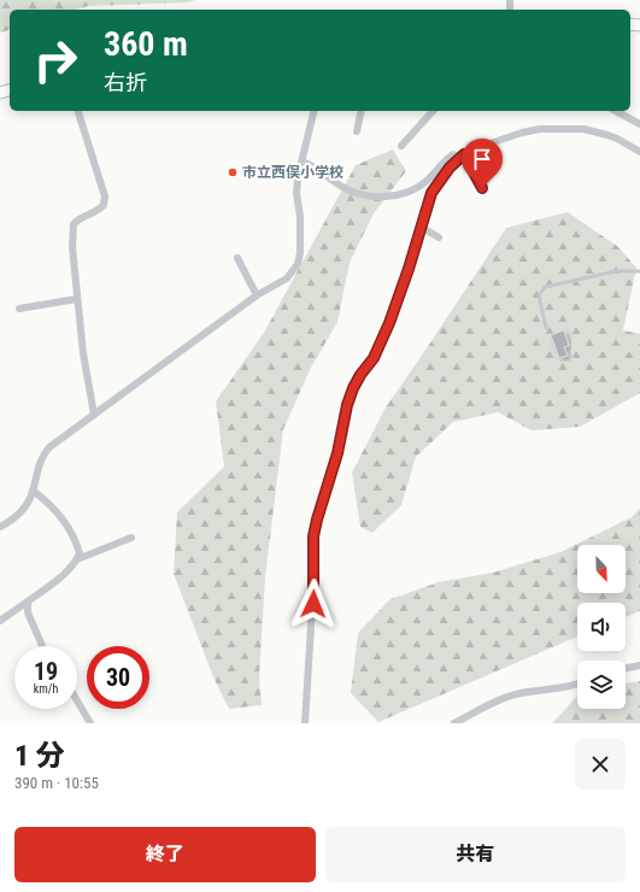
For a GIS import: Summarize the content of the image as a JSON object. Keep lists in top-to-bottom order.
{
  "places": ["市立西俣小学校"],
  "north": "bottom right",
  "page": {
    "turn": ["360 m", "右折"],
    "speed": "19 km/h",
    "limit": "30",
    "heading": ["1 分", "390 m · 10:55"],
    "buttons": ["終了", "共有"]
  }
}
